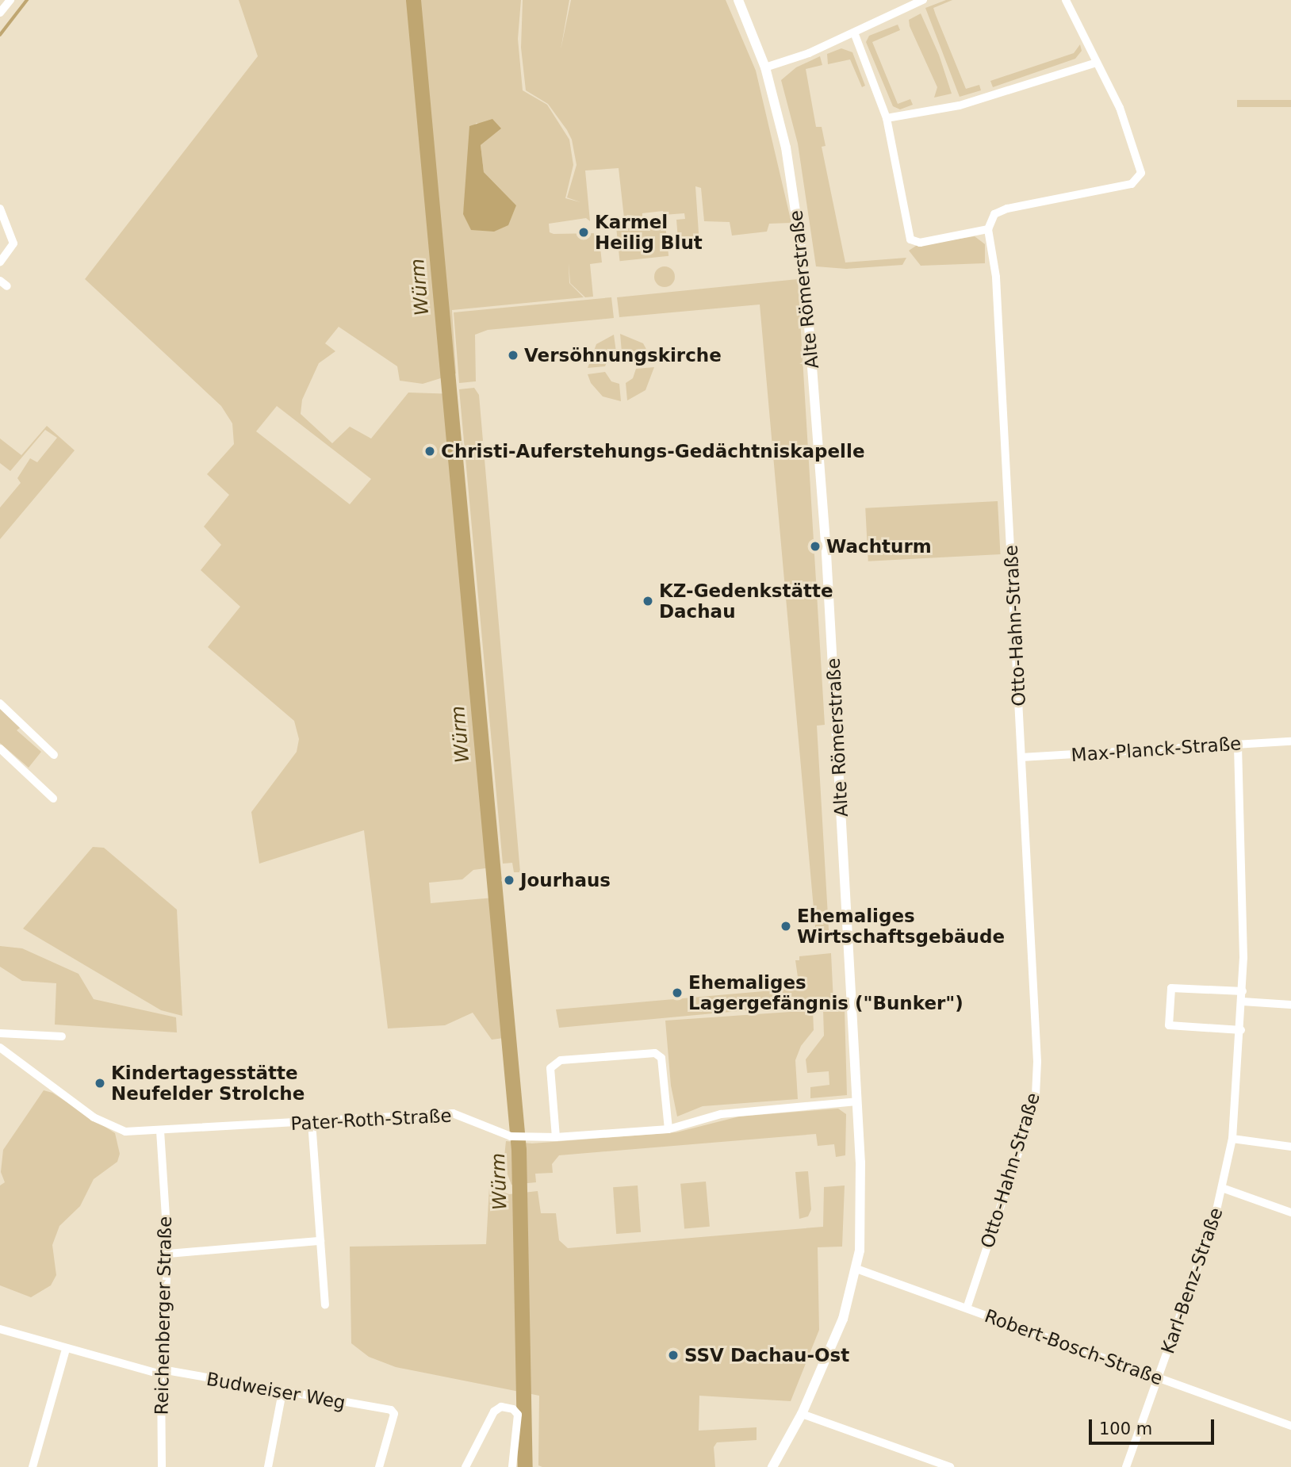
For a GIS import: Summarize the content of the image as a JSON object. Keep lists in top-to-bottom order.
{
  "streets": {
    "main road": ["Alte Römerstraße"],
    "street": [
      "Otto-Hahn-Straße",
      "Max-Planck-Straße",
      "Pater-Roth-Straße",
      "Karl-Benz-Straße",
      "Reichenberger Straße",
      "Robert-Bosch-Straße",
      "Budweiser Weg"
    ]
  },
  "crossings": [
    ["Alte Römerstraße", "Pater-Roth-Straße"],
    ["Alte Römerstraße", "Robert-Bosch-Straße"],
    ["Otto-Hahn-Straße", "Max-Planck-Straße"],
    ["Otto-Hahn-Straße", "Robert-Bosch-Straße"],
    ["Max-Planck-Straße", "Karl-Benz-Straße"],
    ["Pater-Roth-Straße", "Reichenberger Straße"],
    ["Karl-Benz-Straße", "Robert-Bosch-Straße"],
    ["Reichenberger Straße", "Budweiser Weg"]
  ],
  "water": ["Würm"],
  "places": [
    "Karmel Heilig Blut",
    "Versöhnungskirche",
    "Christi-Auferstehungs-Gedächtniskapelle",
    "Wachturm",
    "KZ-Gedenkstätte Dachau",
    "Jourhaus",
    "Ehemaliges Wirtschaftsgebäude",
    "Ehemaliges Lagergefängnis (\"Bunker\")",
    "Kindertagesstätte Neufelder Strolche",
    "SSV Dachau-Ost"
  ],
  "scale_bar": "100 m"
}
